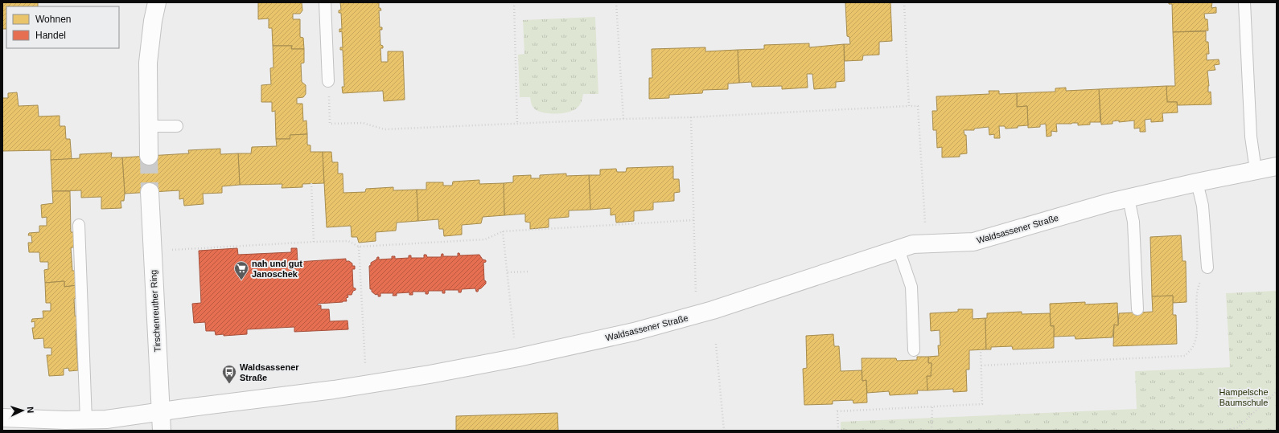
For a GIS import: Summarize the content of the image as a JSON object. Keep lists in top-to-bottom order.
{
  "streets": {
    "street": ["Waldsassener Straße", "Tirschenreuther Ring"]
  },
  "crossings": [
    ["Waldsassener Straße", "Tirschenreuther Ring"]
  ],
  "parks": ["Hampelsche Baumschule"],
  "places": {
    "supermarket": ["nah und gut Janoschek"],
    "bus stop": ["Waldsassener Straße"]
  },
  "legend": ["Wohnen", "Handel"],
  "north": "right"
}
